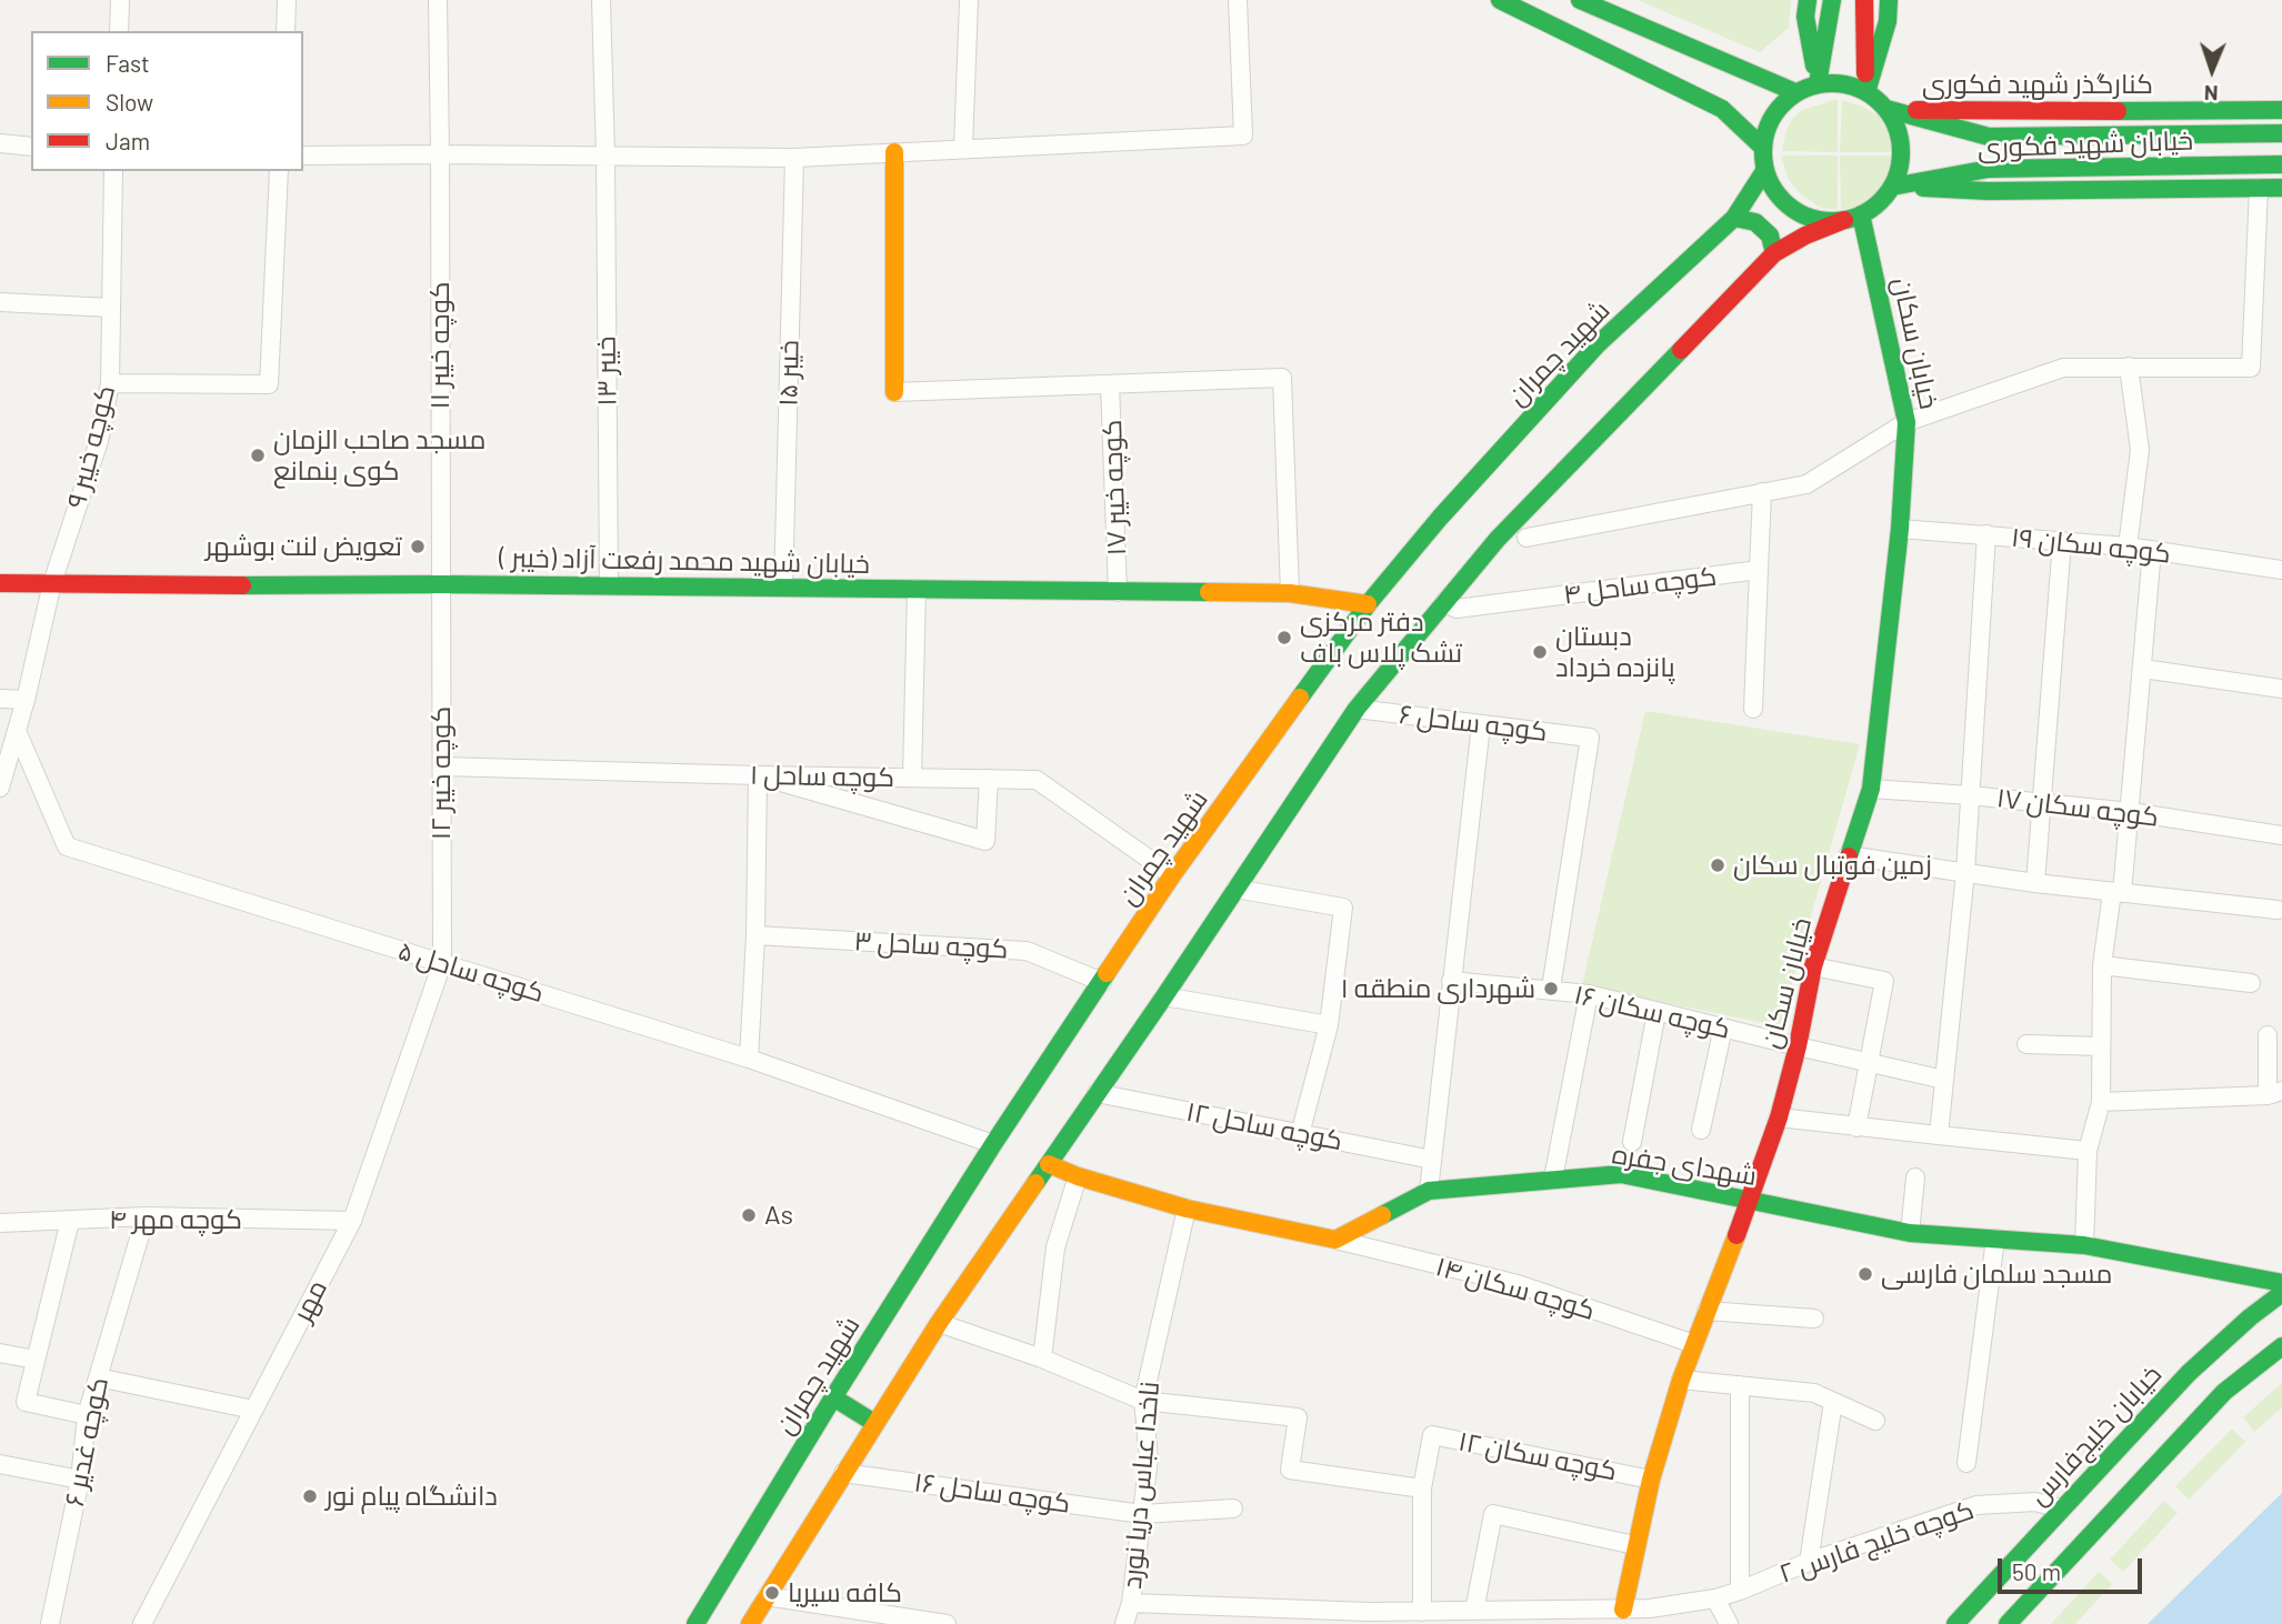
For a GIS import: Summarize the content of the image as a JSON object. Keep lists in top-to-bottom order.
{
  "streets": {
    "street": [
      "کنارگذر شهید فکوری",
      "خیابان شهید فکوری",
      "خیابان سکان",
      "کوچه خیبر ۱۱",
      "شهید چمران",
      "خیبر ۱۳",
      "خیبر ۱۵",
      "کوچه خیبر ۹",
      "کوچه خیبر ۱۷",
      "کوچه سکان ۱۹",
      "( خیبر) خیابان شهید محمد رفعت آزاد",
      "کوچه ساحل ۴",
      "کوچه ساحل ۶",
      "کوچه خیبر ۱۲",
      "کوچه ساحل ۱",
      "کوچه سکان ۱۷",
      "کوچه ساحل ۳",
      "کوچه ساحل ۵",
      "کوچه سکان ۱۶",
      "کوچه ساحل ۱۲",
      "شهدای جفره",
      "کوچه مهر ۴",
      "کوچه سکان ۱۴",
      "مهر",
      "خیابان خلیج‌فارس",
      "کوچه غدیر ۶",
      "کوچه سکان ۱۲",
      "ناخدا عباس دریا نورد",
      "کوچه ساحل ۱۶",
      "کوچه خلیج فارس ۲"
    ]
  },
  "crossings": [
    ["کنارگذر شهید فکوری", "خیابان شهید فکوری"],
    ["کنارگذر شهید فکوری", "خیابان سکان"],
    ["کنارگذر شهید فکوری", "شهید چمران"],
    ["خیابان شهید فکوری", "خیابان سکان"],
    ["خیابان شهید فکوری", "شهید چمران"],
    ["خیابان سکان", "شهید چمران"],
    ["خیابان سکان", "کوچه سکان ۱۹"],
    ["خیابان سکان", "کوچه سکان ۱۷"],
    ["خیابان سکان", "کوچه سکان ۱۶"],
    ["خیابان سکان", "شهدای جفره"],
    ["خیابان سکان", "کوچه سکان ۱۴"],
    ["خیابان سکان", "کوچه سکان ۱۲"],
    ["خیابان سکان", "کوچه خلیج فارس ۲"],
    ["کوچه خیبر ۱۱", "( خیبر) خیابان شهید محمد رفعت آزاد"],
    ["کوچه خیبر ۱۱", "کوچه خیبر ۱۲"],
    ["شهید چمران", "( خیبر) خیابان شهید محمد رفعت آزاد"],
    ["شهید چمران", "کوچه ساحل ۱"],
    ["شهید چمران", "کوچه ساحل ۳"],
    ["شهید چمران", "کوچه ساحل ۵"],
    ["خیبر ۱۳", "( خیبر) خیابان شهید محمد رفعت آزاد"],
    ["خیبر ۱۵", "( خیبر) خیابان شهید محمد رفعت آزاد"],
    ["کوچه خیبر ۹", "( خیبر) خیابان شهید محمد رفعت آزاد"],
    ["کوچه خیبر ۹", "کوچه ساحل ۵"],
    ["کوچه خیبر ۱۷", "( خیبر) خیابان شهید محمد رفعت آزاد"],
    ["( خیبر) خیابان شهید محمد رفعت آزاد", "کوچه خیبر ۱۲"],
    ["کوچه ساحل ۶", "کوچه سکان ۱۶"],
    ["کوچه خیبر ۱۲", "کوچه ساحل ۱"],
    ["کوچه خیبر ۱۲", "کوچه ساحل ۵"],
    ["کوچه خیبر ۱۲", "مهر"],
    ["کوچه ساحل ۵", "مهر"],
    ["شهدای جفره", "کوچه سکان ۱۴"],
    ["کوچه مهر ۴", "مهر"],
    ["کوچه مهر ۴", "کوچه غدیر ۶"],
    ["خیابان خلیج‌فارس", "کوچه خلیج فارس ۲"],
    ["ناخدا عباس دریا نورد", "کوچه ساحل ۱۶"],
    ["ناخدا عباس دریا نورد", "کوچه خلیج فارس ۲"]
  ],
  "places": [
    "مسجد صاحب الزمان کوی بنمانع",
    "تعویض لنت بوشهر",
    "دفتر مرکزی تشک پلاس باف",
    "دبستان پانزده خرداد",
    "زمین فوتبال سکان",
    "شهرداری منطقه ١",
    "As",
    "مسجد سلمان فارسی",
    "دانشگاه پیام نور",
    "کافه سیریا"
  ],
  "legend": ["Fast", "Slow", "Jam"],
  "scale_bar": "50 m",
  "north": "bottom"
}
